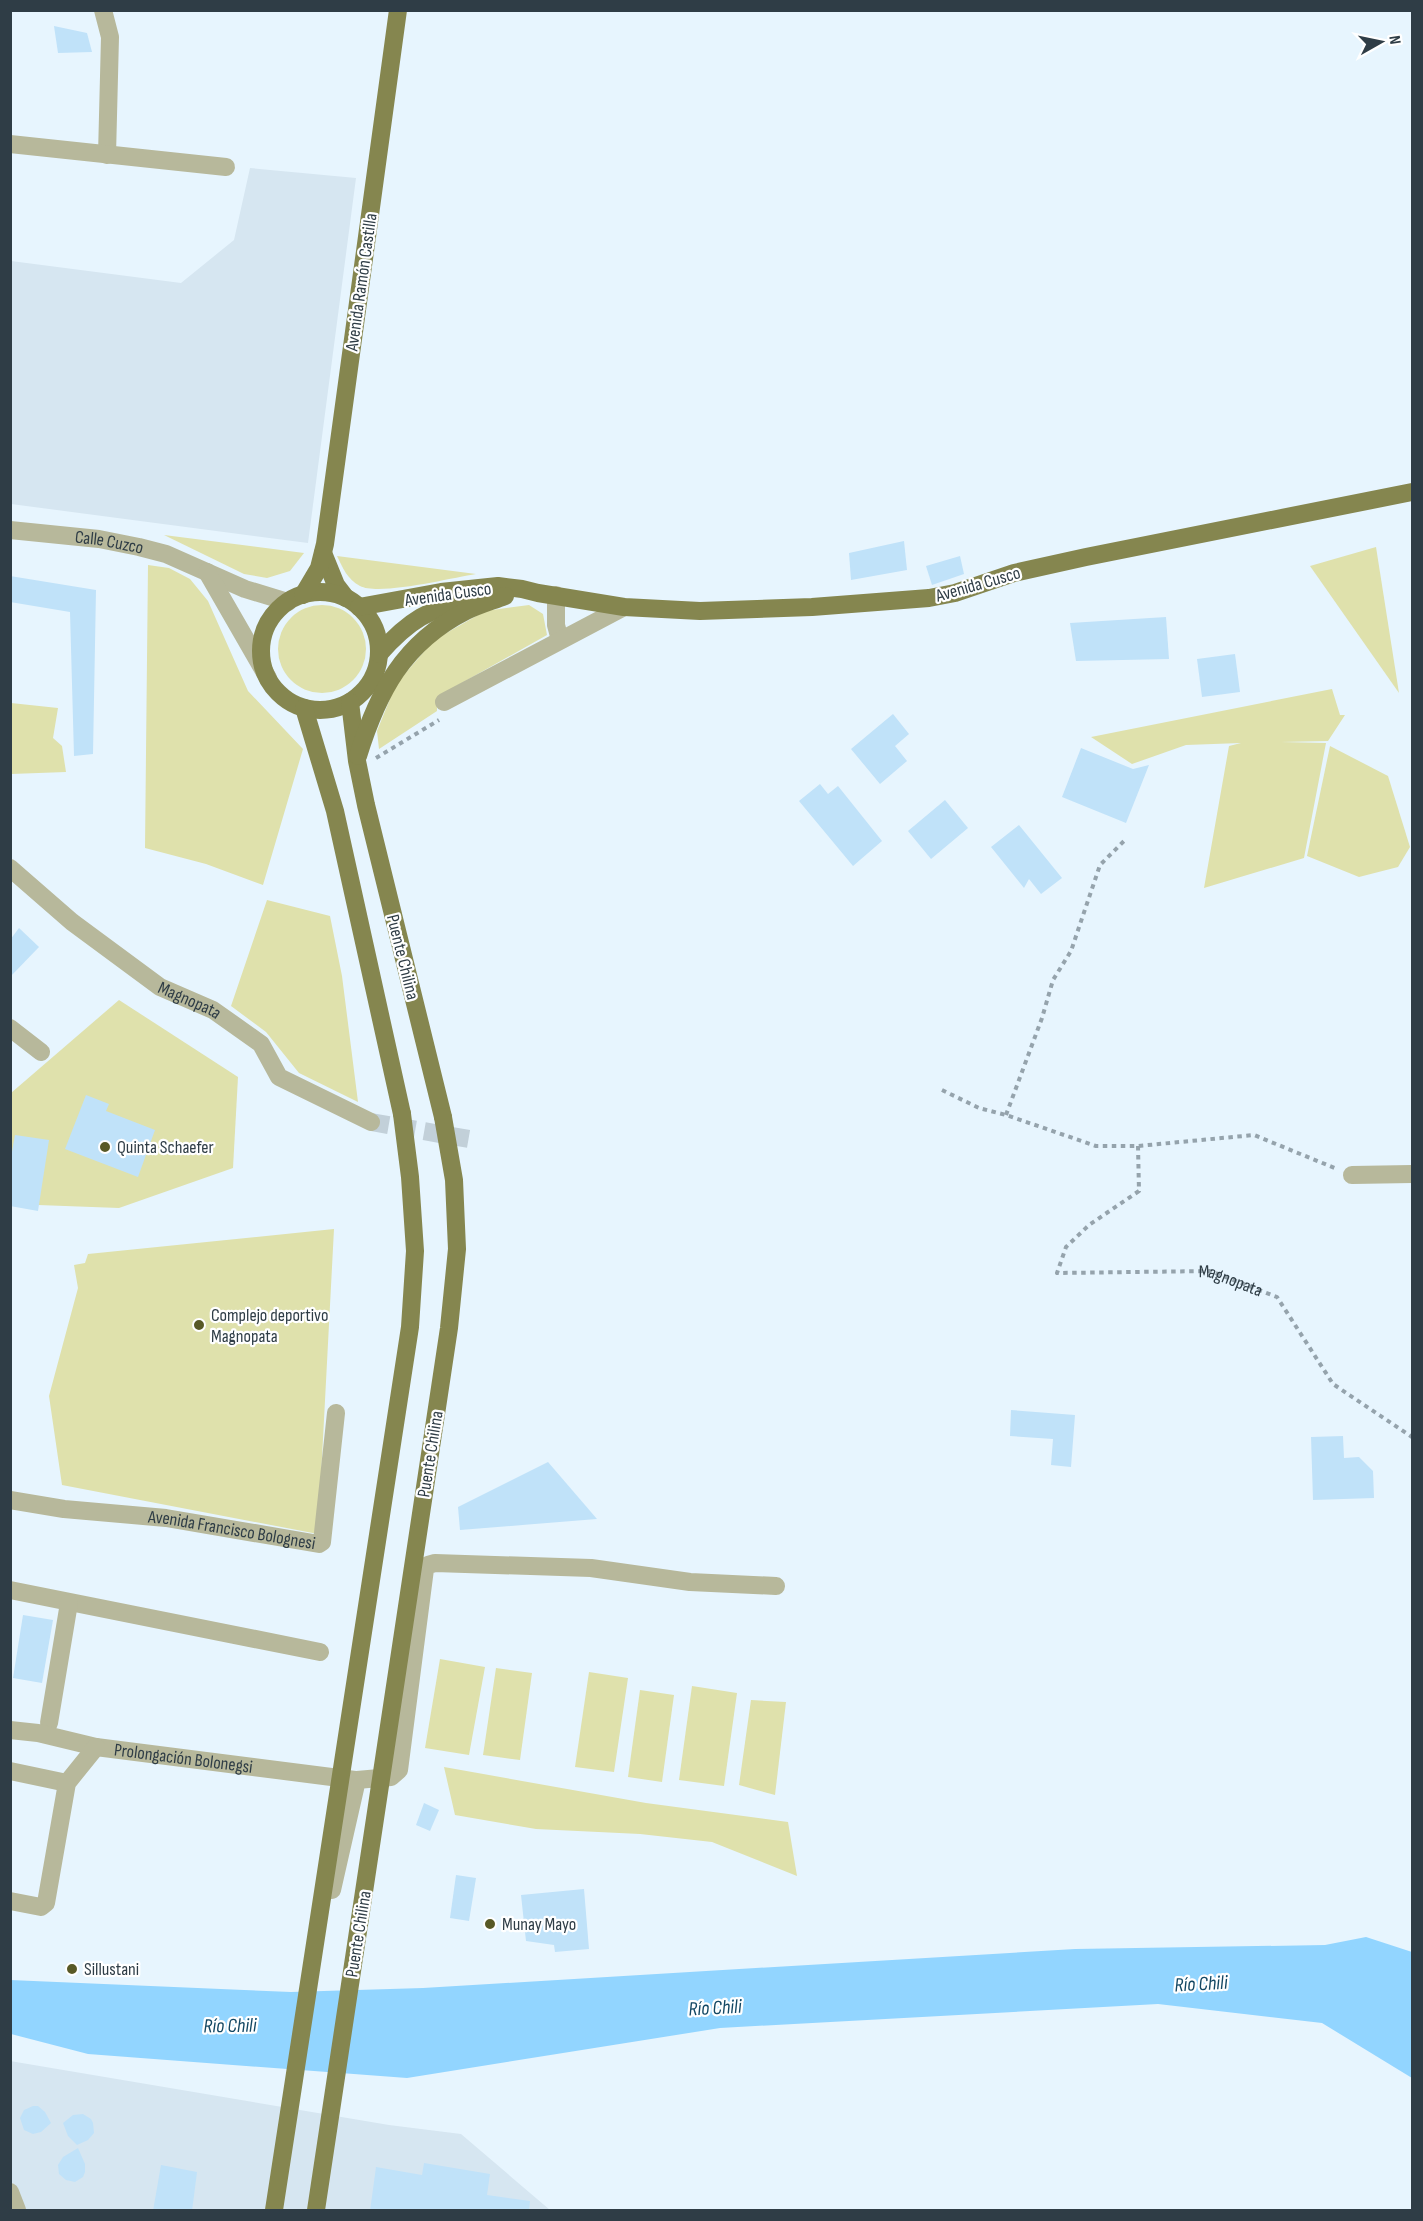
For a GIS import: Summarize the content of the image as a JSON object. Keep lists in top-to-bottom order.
{
  "streets": {
    "main road": ["Avenida Ramón Castilla", "Avenida Cusco", "Puente Chilina"],
    "street": [
      "Calle Cuzco",
      "Magnopata",
      "Avenida Francisco Bolognesi",
      "Prolongación Bolonegsi"
    ]
  },
  "crossings": [
    ["Avenida Ramón Castilla", "Calle Cuzco"],
    ["Avenida Ramón Castilla", "Avenida Cusco"],
    ["Avenida Ramón Castilla", "Puente Chilina"],
    ["Calle Cuzco", "Avenida Cusco"],
    ["Calle Cuzco", "Puente Chilina"],
    ["Avenida Cusco", "Puente Chilina"]
  ],
  "water": ["Río Chili"],
  "places": [
    "Quinta Schaefer",
    "Complejo deportivo Magnopata",
    "Munay Mayo",
    "Sillustani"
  ],
  "north": "right"
}
